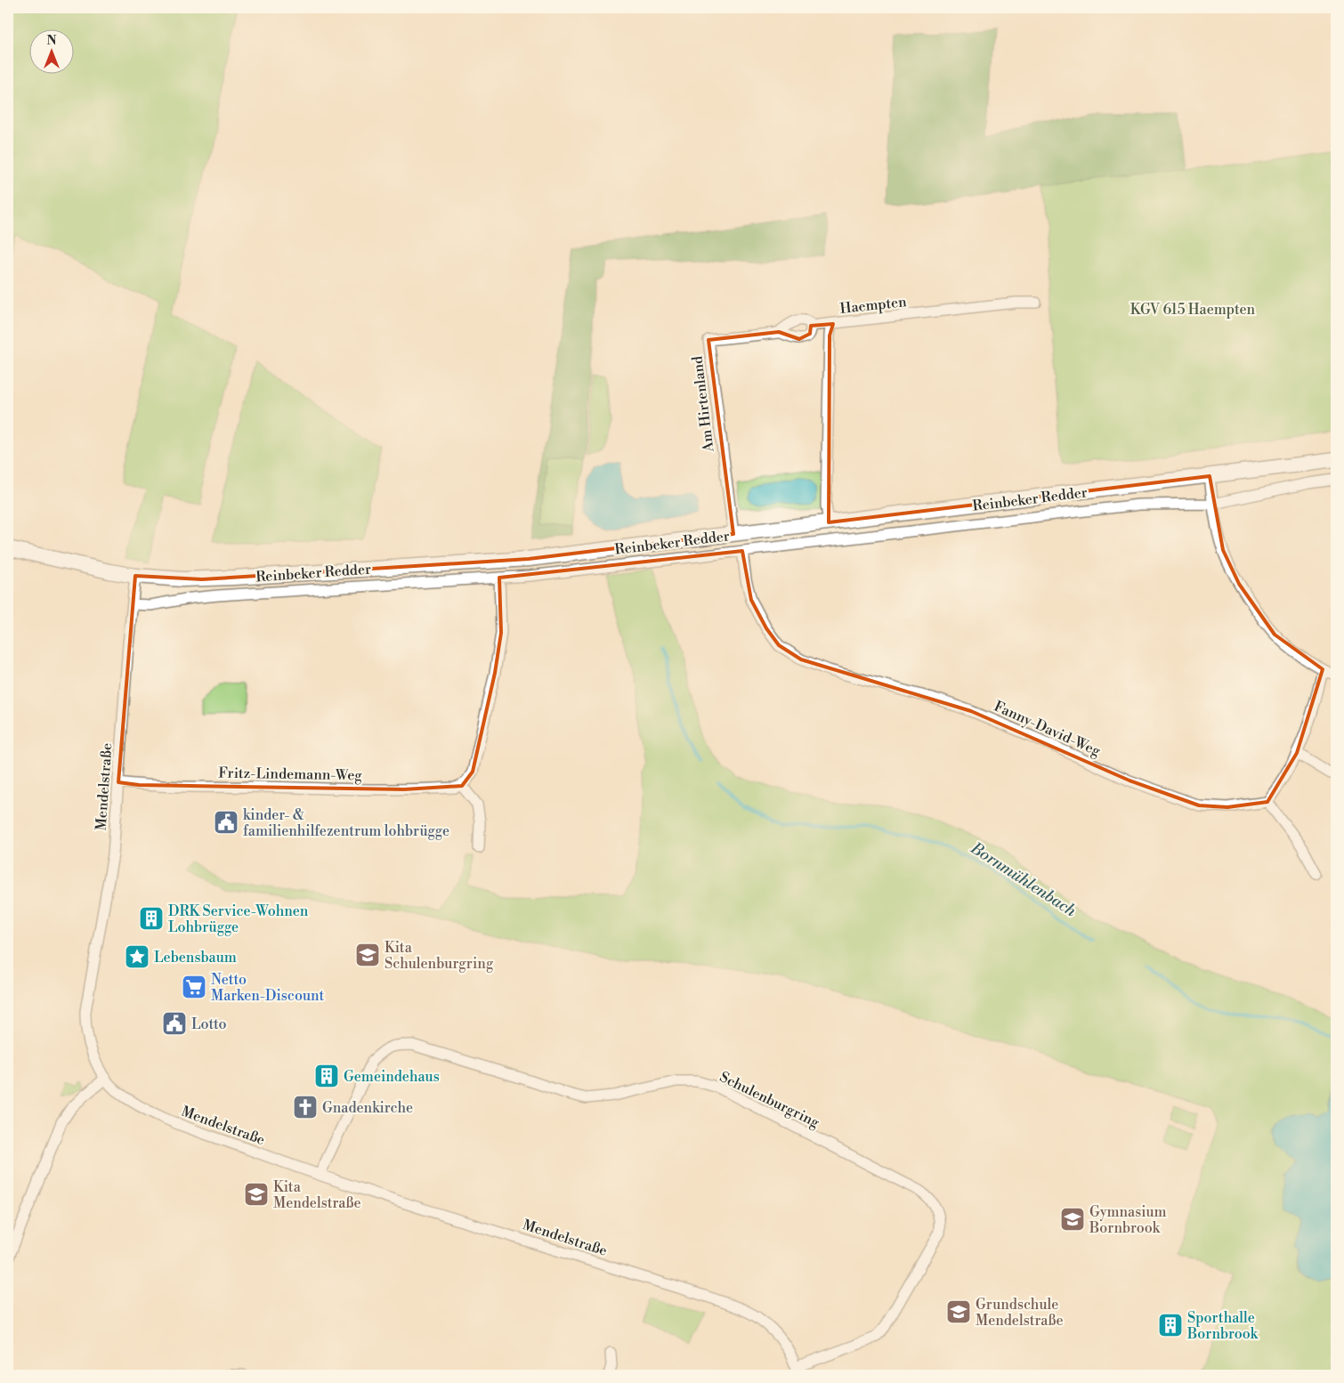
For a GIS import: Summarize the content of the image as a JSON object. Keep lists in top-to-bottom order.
{
  "streets": {
    "main road": ["Reinbeker Redder"],
    "street": [
      "Haempten",
      "Am Hirtenland",
      "Fanny-David-Weg",
      "Fritz-Lindemann-Weg",
      "Mendelstraße",
      "Schulenburgring"
    ]
  },
  "crossings": [
    ["Haempten", "Am Hirtenland"],
    ["Haempten", "Reinbeker Redder"],
    ["Am Hirtenland", "Reinbeker Redder"],
    ["Reinbeker Redder", "Fanny-David-Weg"],
    ["Reinbeker Redder", "Mendelstraße"],
    ["Fritz-Lindemann-Weg", "Mendelstraße"],
    ["Mendelstraße", "Schulenburgring"]
  ],
  "water": ["Bornmühlenbach"],
  "parks": ["KGV 615 Haempten"],
  "places": {
    "public building": ["kinder- & familienhilfezentrum lohbrügge", "Lotto"],
    "building": ["DRK Service-Wohnen Lohbrügge", "Gemeindehaus", "Sporthalle Bornbrook"],
    "school or university": [
      "Kita Schulenburgring",
      "Kita Mendelstraße",
      "Gymnasium Bornbrook",
      "Grundschule Mendelstraße"
    ],
    "place": ["Lebensbaum"],
    "supermarket": ["Netto Marken-Discount"],
    "church": ["Gnadenkirche"]
  },
  "north": "top"
}
